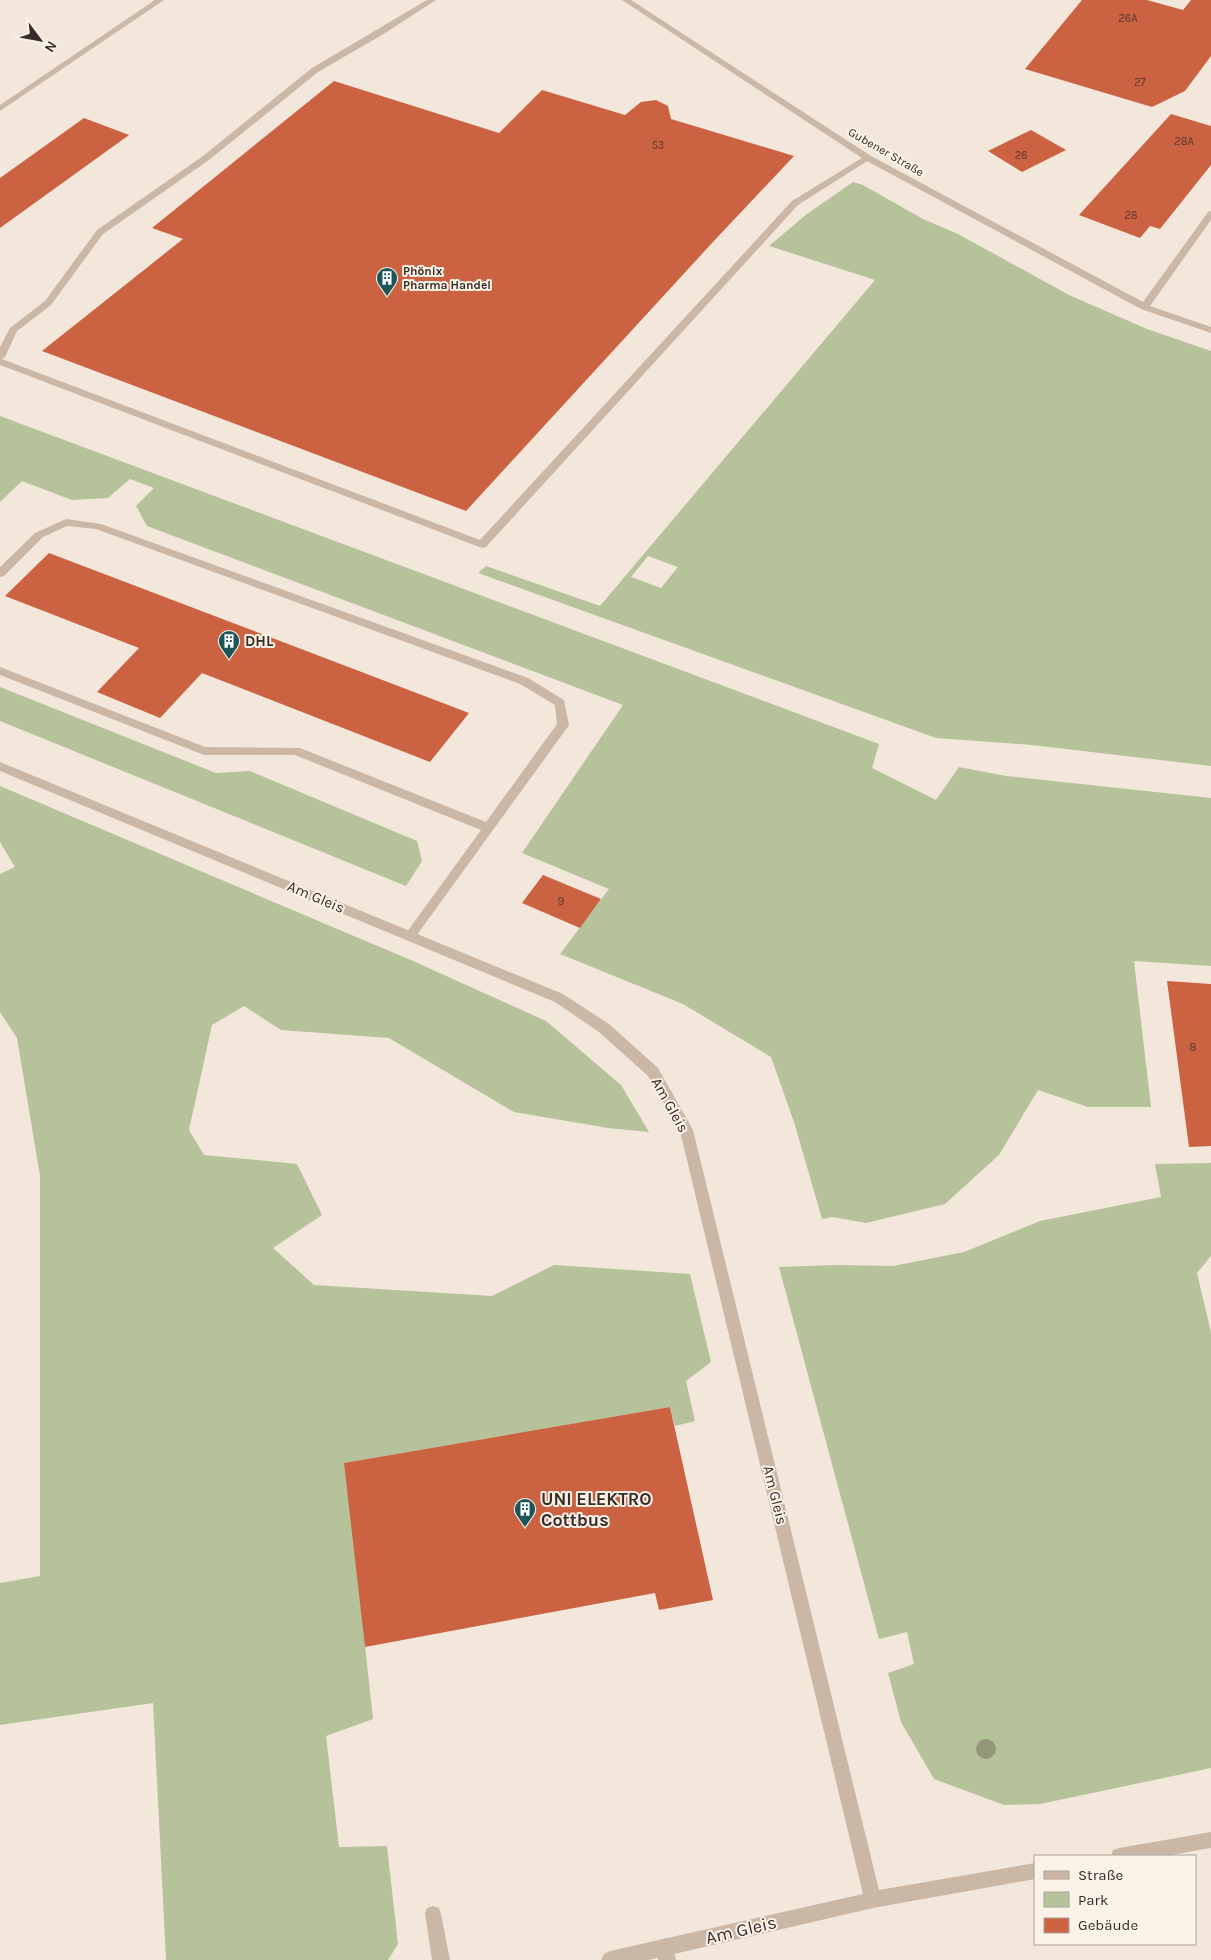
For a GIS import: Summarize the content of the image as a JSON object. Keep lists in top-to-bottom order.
{
  "streets": {
    "street": ["Gubener Straße", "Am Gleis"]
  },
  "places": {
    "building": ["Phönix Pharma Handel", "DHL", "UNI ELEKTRO Cottbus"]
  },
  "house_numbers": [
    "26A",
    "27",
    "28A",
    "53",
    "26",
    "28",
    "9",
    "8"
  ],
  "legend": ["Straße", "Park", "Gebäude"],
  "north": "bottom right"
}
